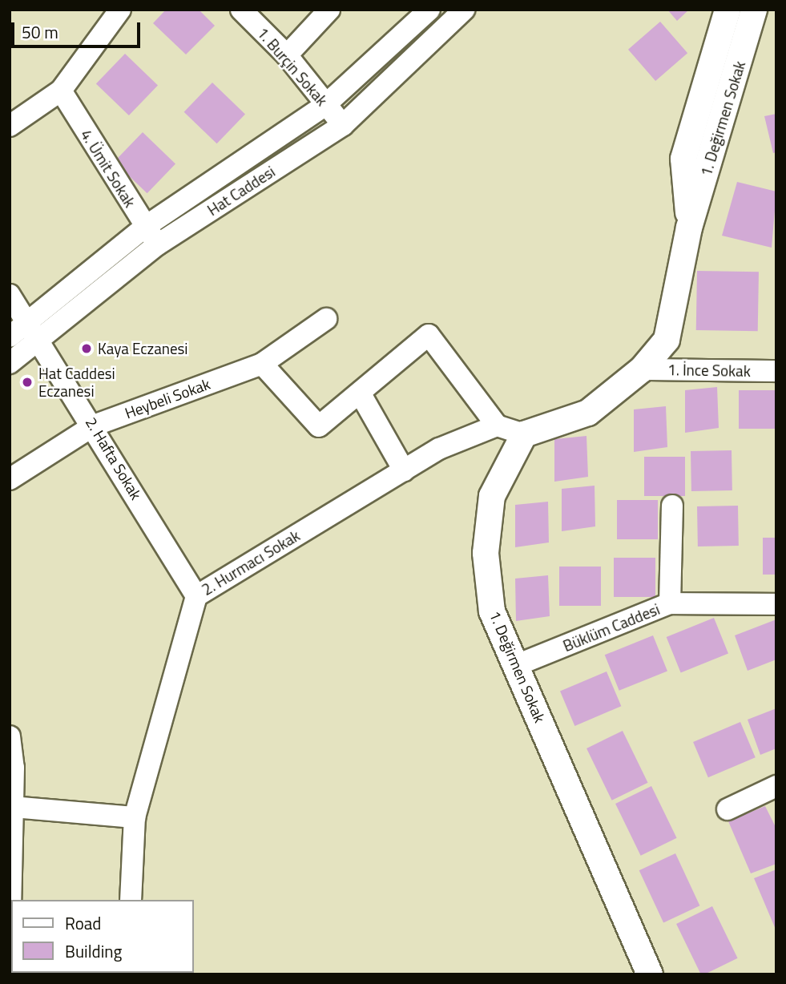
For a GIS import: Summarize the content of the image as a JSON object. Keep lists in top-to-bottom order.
{
  "streets": {
    "main road": ["1. Değirmen Sokak"],
    "street": [
      "1. Burçin Sokak",
      "4. Ümit Sokak",
      "Hat Caddesi",
      "1. İnce Sokak",
      "Heybeli Sokak",
      "2. Hafta Sokak",
      "2. Hurmacı Sokak",
      "Büklüm Caddesi"
    ]
  },
  "crossings": [
    ["1. Burçin Sokak", "Hat Caddesi"],
    ["1. Değirmen Sokak", "1. İnce Sokak"],
    ["1. Değirmen Sokak", "Büklüm Caddesi"],
    ["4. Ümit Sokak", "Hat Caddesi"],
    ["Hat Caddesi", "2. Hafta Sokak"],
    ["Heybeli Sokak", "2. Hafta Sokak"],
    ["2. Hafta Sokak", "2. Hurmacı Sokak"]
  ],
  "places": ["Kaya Eczanesi", "Hat Caddesi Eczanesi"],
  "legend": ["Road", "Building"],
  "scale_bar": "50 m"
}
